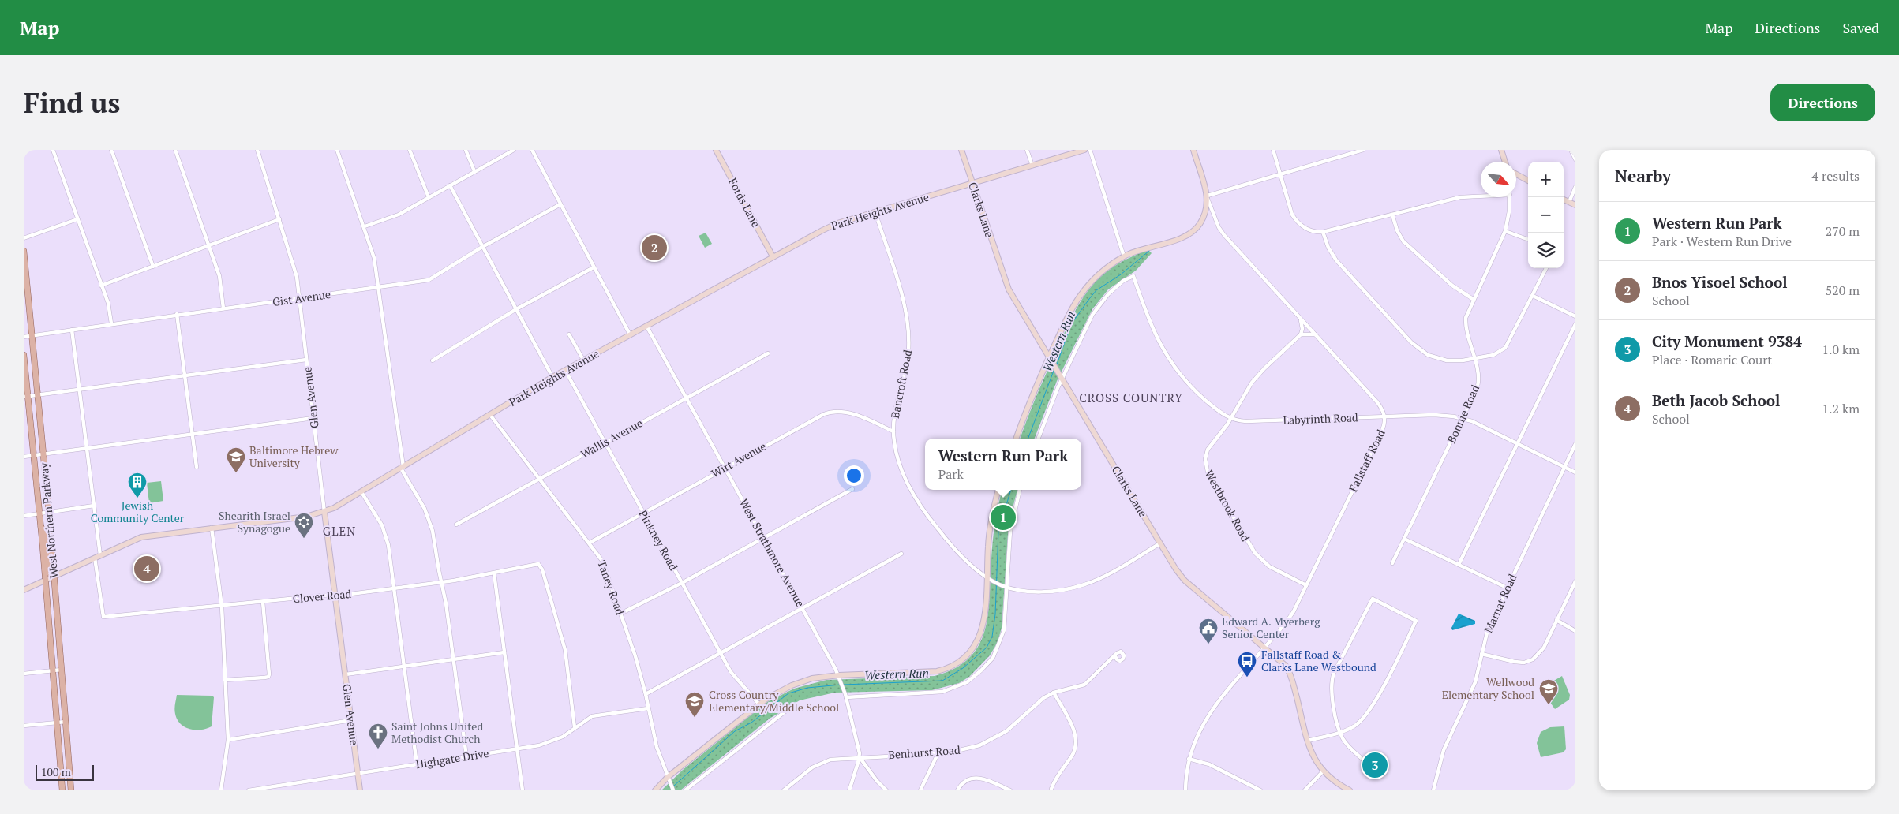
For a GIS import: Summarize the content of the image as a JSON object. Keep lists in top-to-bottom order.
{
  "streets": {
    "main road": [
      "Fords Lane",
      "Clarks Lane",
      "Park Heights Avenue",
      "Glen Avenue",
      "Fallstaff Road",
      "West Northern Parkway"
    ],
    "street": [
      "Gist Avenue",
      "Bancroft Road",
      "Bonnie Road",
      "Labyrinth Road",
      "Wallis Avenue",
      "Wirt Avenue",
      "Westbrook Road",
      "Pinkney Road",
      "West Strathmore Avenue",
      "Taney Road",
      "Clover Road",
      "Marnat Road",
      "Benhurst Road",
      "Highgate Drive"
    ]
  },
  "crossings": [
    ["Fords Lane", "Park Heights Avenue"],
    ["Clarks Lane", "Park Heights Avenue"],
    ["Clarks Lane", "Bancroft Road"],
    ["Clarks Lane", "Labyrinth Road"],
    ["Clarks Lane", "Fallstaff Road"],
    ["Park Heights Avenue", "Bancroft Road"],
    ["Park Heights Avenue", "Glen Avenue"],
    ["Park Heights Avenue", "West Northern Parkway"],
    ["Park Heights Avenue", "Pinkney Road"],
    ["Park Heights Avenue", "West Strathmore Avenue"],
    ["Park Heights Avenue", "Taney Road"],
    ["Park Heights Avenue", "Clover Road"],
    ["Gist Avenue", "Glen Avenue"],
    ["Gist Avenue", "West Northern Parkway"],
    ["Bancroft Road", "Wirt Avenue"],
    ["Glen Avenue", "Clover Road"],
    ["Glen Avenue", "Highgate Drive"],
    ["Bonnie Road", "Labyrinth Road"],
    ["Labyrinth Road", "Fallstaff Road"],
    ["Labyrinth Road", "Westbrook Road"],
    ["Labyrinth Road", "Marnat Road"],
    ["Wallis Avenue", "Pinkney Road"],
    ["Wallis Avenue", "West Strathmore Avenue"],
    ["Wallis Avenue", "Taney Road"],
    ["Wirt Avenue", "Pinkney Road"],
    ["Wirt Avenue", "West Strathmore Avenue"],
    ["Wirt Avenue", "Taney Road"],
    ["Fallstaff Road", "Westbrook Road"],
    ["West Strathmore Avenue", "Benhurst Road"],
    ["Taney Road", "Highgate Drive"],
    ["Clover Road", "Highgate Drive"]
  ],
  "districts": ["CROSS COUNTRY", "GLEN"],
  "water": ["Western Run"],
  "places": {
    "school or university": ["Baltimore Hebrew University", "Wellwood Elementary School", "Cross Country Elementary/Middle School"],
    "building": ["Jewish Community Center"],
    "synagogue": ["Shearith Israel Synagogue"],
    "public building": ["Edward A. Myerberg Senior Center"],
    "bus stop": ["Fallstaff Road & Clarks Lane Westbound"],
    "church": ["Saint Johns United Methodist Church"]
  },
  "scale_bar": "100 m",
  "north": "bottom right",
  "page": {
    "header": "Map",
    "nav": ["Map", "Directions", "Saved"],
    "buttons": "Directions",
    "title": "Find us",
    "heading": ["Nearby", "4 results"],
    "map_buttons": ["+", "−"],
    "list": [
      {
        "mark": "1",
        "name": "Western Run Park",
        "note": "Park · Western Run Drive",
        "value": "270 m"
      },
      {
        "mark": "2",
        "name": "Bnos Yisoel School",
        "note": "School",
        "value": "520 m"
      },
      {
        "mark": "3",
        "name": "City Monument 9384",
        "note": "Place · Romaric Court",
        "value": "1.0 km"
      },
      {
        "mark": "4",
        "name": "Beth Jacob School",
        "note": "School",
        "value": "1.2 km"
      }
    ],
    "pins": [
      "2",
      "1",
      "4",
      "3"
    ],
    "popup": ["Western Run Park", "Park"],
    "scale": "100 m"
  }
}
